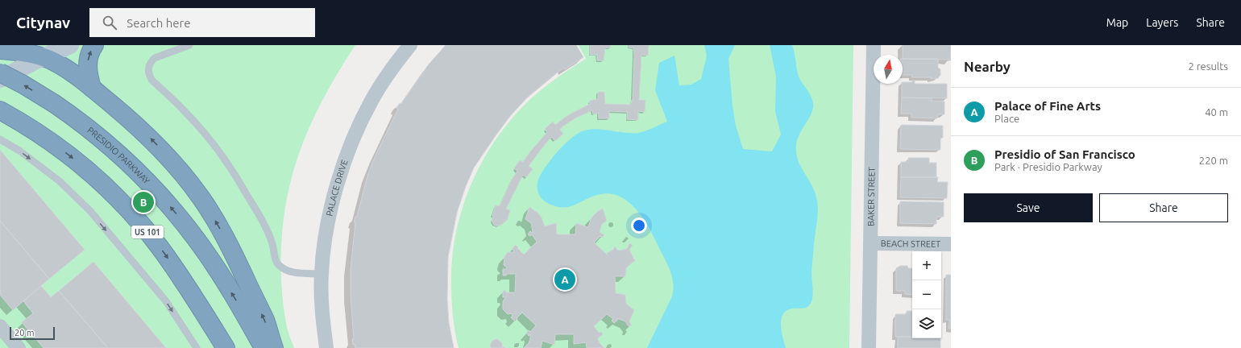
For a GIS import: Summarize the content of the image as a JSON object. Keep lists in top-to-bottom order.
{
  "streets": {
    "highway": ["PRESIDIO PARKWAY", "US 101"],
    "street": ["PALACE DRIVE", "BAKER STREET", "BEACH STREET"]
  },
  "crossings": [
    ["BAKER STREET", "BEACH STREET"]
  ],
  "scale_bar": "20 m",
  "north": "top",
  "page": {
    "header": "Citynav",
    "search": "Search here",
    "nav": ["Map", "Layers", "Share"],
    "heading": ["Nearby", "2 results"],
    "list": [
      {
        "mark": "A",
        "name": "Palace of Fine Arts",
        "note": "Place",
        "value": "40 m"
      },
      {
        "mark": "B",
        "name": "Presidio of San Francisco",
        "note": "Park · Presidio Parkway",
        "value": "220 m"
      }
    ],
    "buttons": ["Save", "Share"],
    "pins": ["B", "A"],
    "map_buttons": ["+", "−"],
    "scale": "20 m"
  }
}
